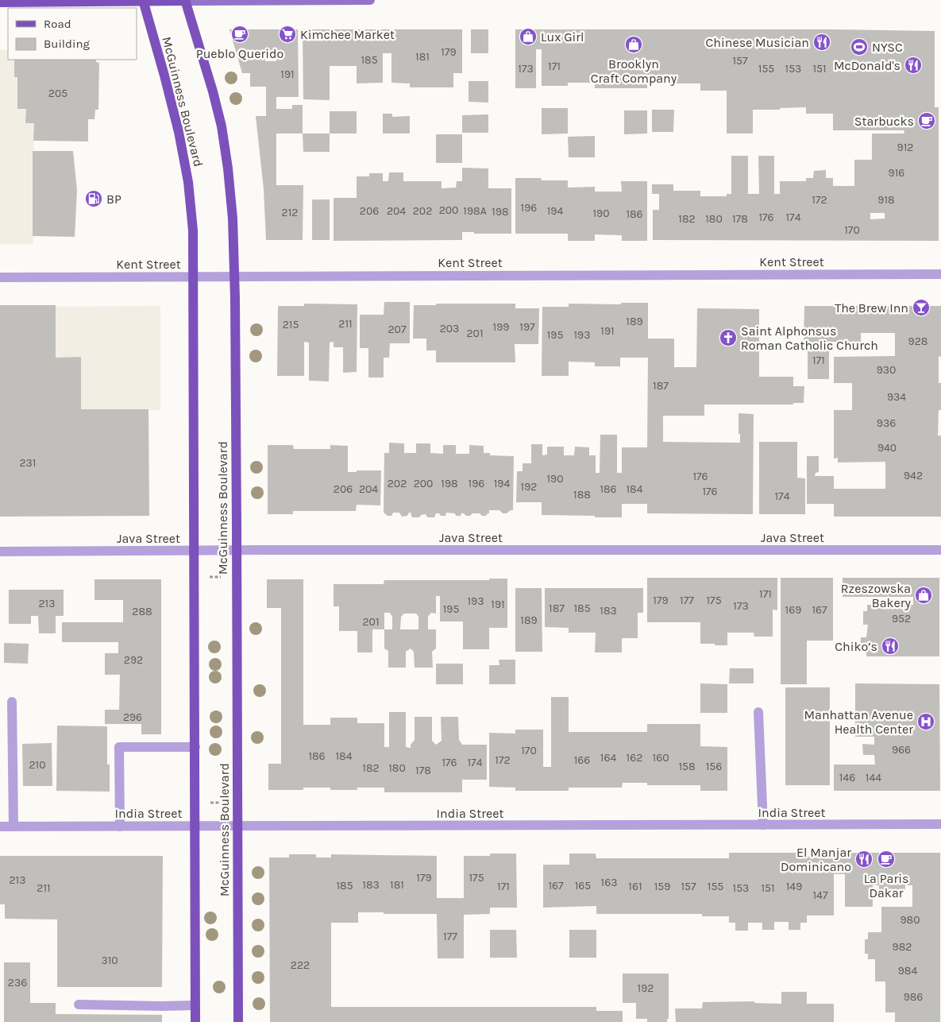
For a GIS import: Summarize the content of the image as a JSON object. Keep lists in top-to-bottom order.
{
  "streets": {
    "main road": ["McGuinness Boulevard"],
    "street": ["Kent Street", "Java Street", "India Street"]
  },
  "crossings": [
    ["McGuinness Boulevard", "Kent Street"],
    ["McGuinness Boulevard", "Java Street"],
    ["McGuinness Boulevard", "India Street"]
  ],
  "places": {
    "cafe": ["Pueblo Querido", "Starbucks", "La Paris Dakar"],
    "supermarket": ["Kimchee Market"],
    "shop": ["Lux Girl", "Brooklyn Craft Company", "Rzeszowska Bakery"],
    "restaurant": [
      "Chinese Musician",
      "McDonald's",
      "Chiko’s",
      "El Manjar Dominicano"
    ],
    "sports": ["NYSC"],
    "fuel station": ["BP"],
    "bar": ["The Brew Inn"],
    "church": ["Saint Alphonsus Roman Catholic Church"],
    "hospital": ["Manhattan Avenue Health Center"]
  },
  "house_numbers": [
    "179",
    "181",
    "185",
    "157",
    "171",
    "173",
    "155",
    "153",
    "151",
    "191",
    "205",
    "912",
    "916",
    "172",
    "918",
    "196",
    "200",
    "206",
    "204",
    "202",
    "198A",
    "194",
    "198",
    "212",
    "190",
    "186",
    "176",
    "174",
    "182",
    "180",
    "178",
    "170",
    "189",
    "211",
    "215",
    "199",
    "197",
    "203",
    "207",
    "191",
    "201",
    "195",
    "193",
    "928",
    "171",
    "930",
    "187",
    "934",
    "936",
    "940",
    "231",
    "942",
    "176",
    "190",
    "202",
    "200",
    "198",
    "196",
    "194",
    "192",
    "206",
    "204",
    "186",
    "184",
    "176",
    "188",
    "174",
    "171",
    "179",
    "177",
    "175",
    "193",
    "213",
    "191",
    "173",
    "187",
    "185",
    "195",
    "169",
    "167",
    "183",
    "288",
    "952",
    "189",
    "201",
    "292",
    "296",
    "966",
    "170",
    "186",
    "184",
    "164",
    "162",
    "160",
    "172",
    "166",
    "176",
    "174",
    "210",
    "158",
    "156",
    "182",
    "180",
    "178",
    "146",
    "144",
    "179",
    "175",
    "213",
    "163",
    "183",
    "181",
    "185",
    "167",
    "165",
    "171",
    "161",
    "159",
    "157",
    "155",
    "149",
    "211",
    "153",
    "151",
    "147",
    "980",
    "177",
    "982",
    "310",
    "222",
    "984",
    "236",
    "192",
    "986"
  ],
  "legend": ["Road", "Building"]
}
